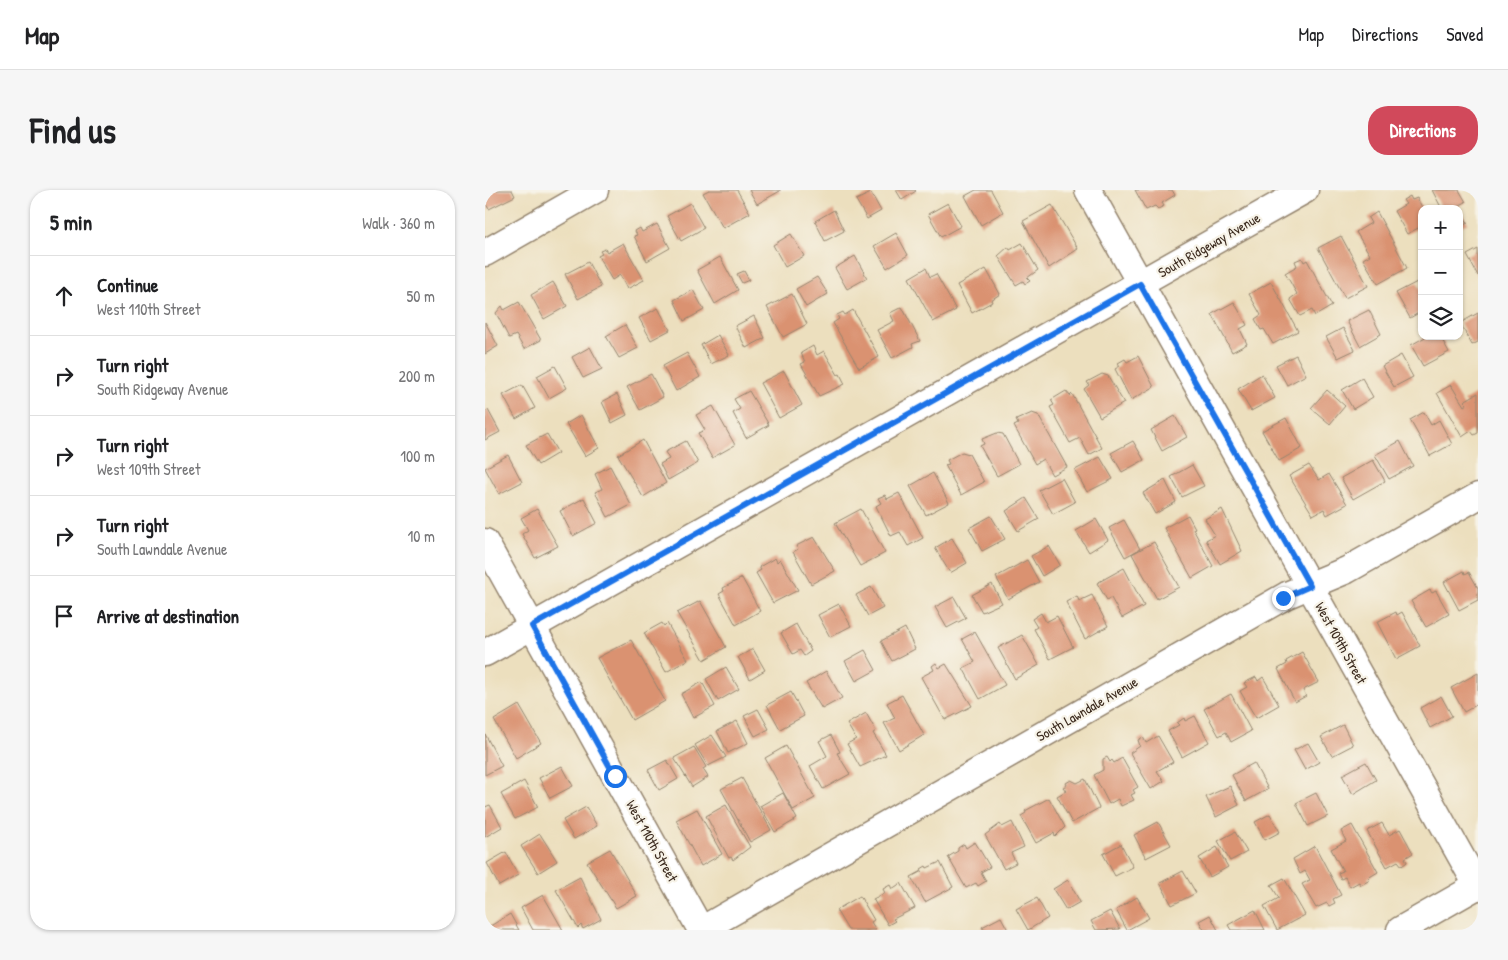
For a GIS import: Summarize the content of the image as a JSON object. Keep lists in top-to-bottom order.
{
  "streets": {
    "street": [
      "South Ridgeway Avenue",
      "West 109th Street",
      "South Lawndale Avenue",
      "West 110th Street"
    ]
  },
  "crossings": [
    ["South Ridgeway Avenue", "West 109th Street"],
    ["South Ridgeway Avenue", "West 110th Street"],
    ["West 109th Street", "South Lawndale Avenue"],
    ["South Lawndale Avenue", "West 110th Street"]
  ],
  "page": {
    "header": "Map",
    "nav": ["Map", "Directions", "Saved"],
    "buttons": "Directions",
    "title": "Find us",
    "heading": ["5 min", "Walk · 360 m"],
    "map_buttons": ["+", "−"],
    "list": [
      ["Continue", "West 110th Street", "50 m"],
      ["Turn right", "South Ridgeway Avenue", "200 m"],
      ["Turn right", "West 109th Street", "100 m"],
      ["Turn right", "South Lawndale Avenue", "10 m"],
      "Arrive at destination"
    ]
  }
}
